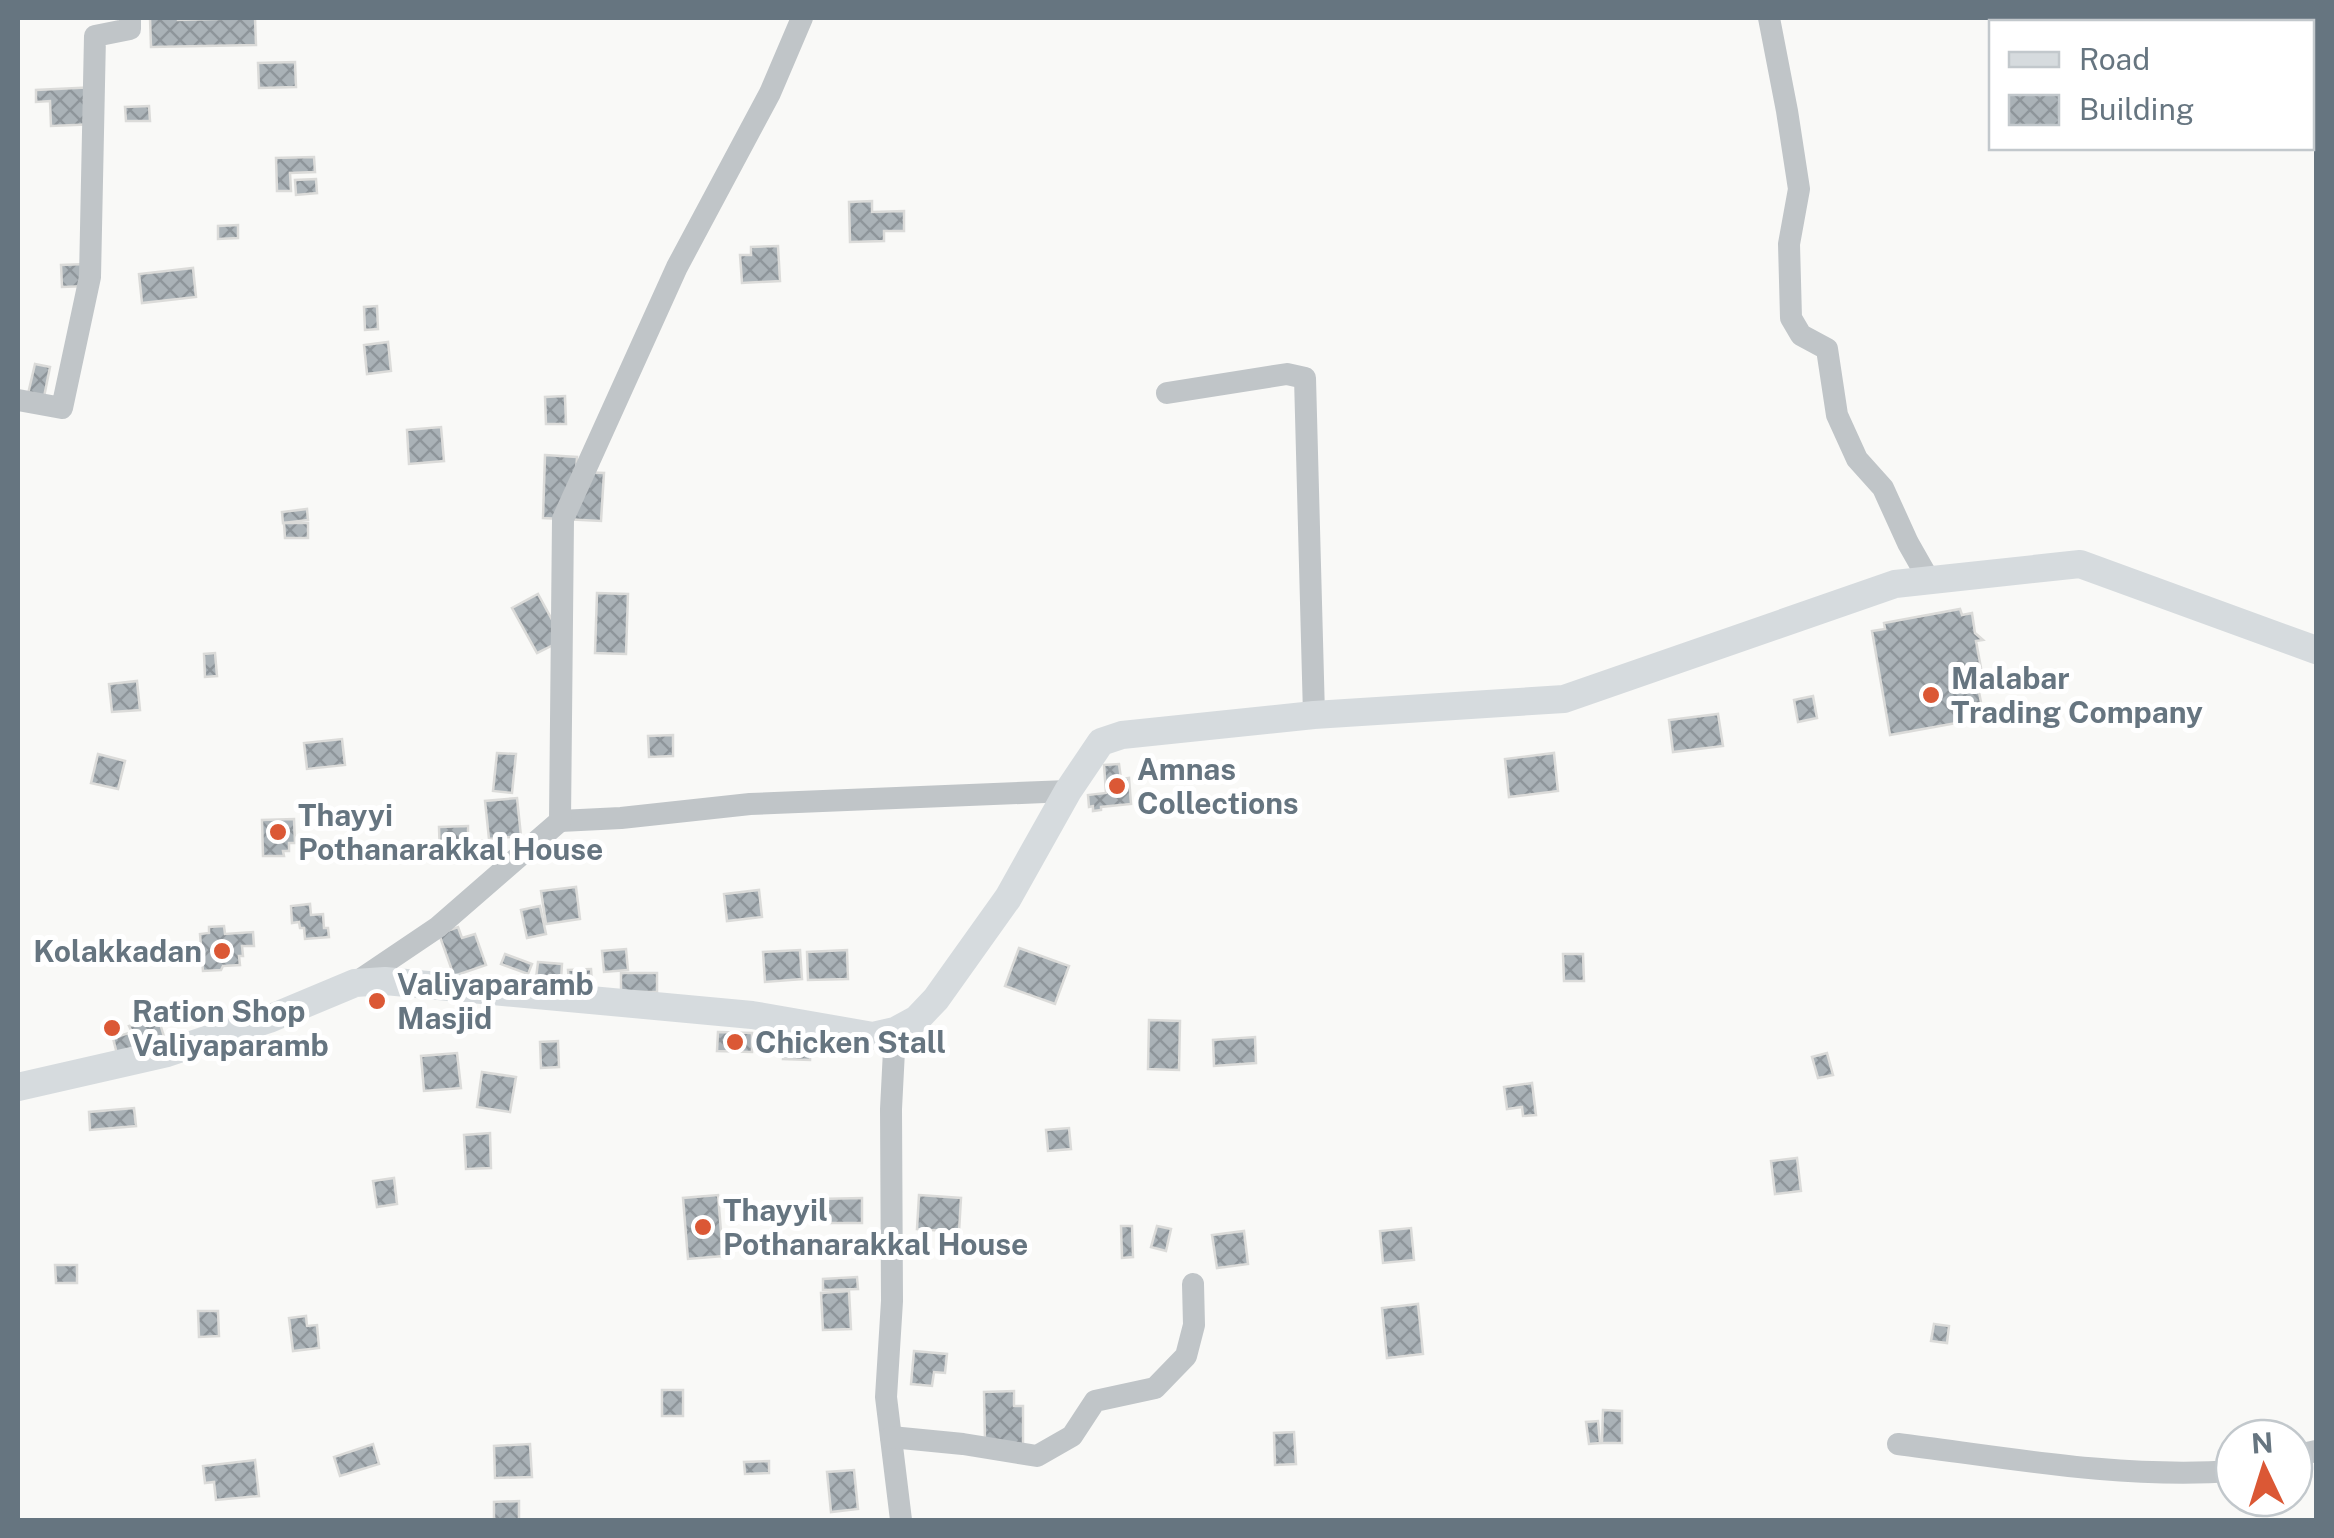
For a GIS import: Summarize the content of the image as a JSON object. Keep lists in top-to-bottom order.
{
  "places": [
    "Malabar Trading Company",
    "Amnas Collections",
    "Thayyi Pothanarakkal House",
    "Kolakkadan",
    "Valiyaparamb Masjid",
    "Ration Shop Valiyaparamb",
    "Chicken Stall",
    "Thayyil Pothanarakkal House"
  ],
  "legend": ["Road", "Building"],
  "north": "top"
}
